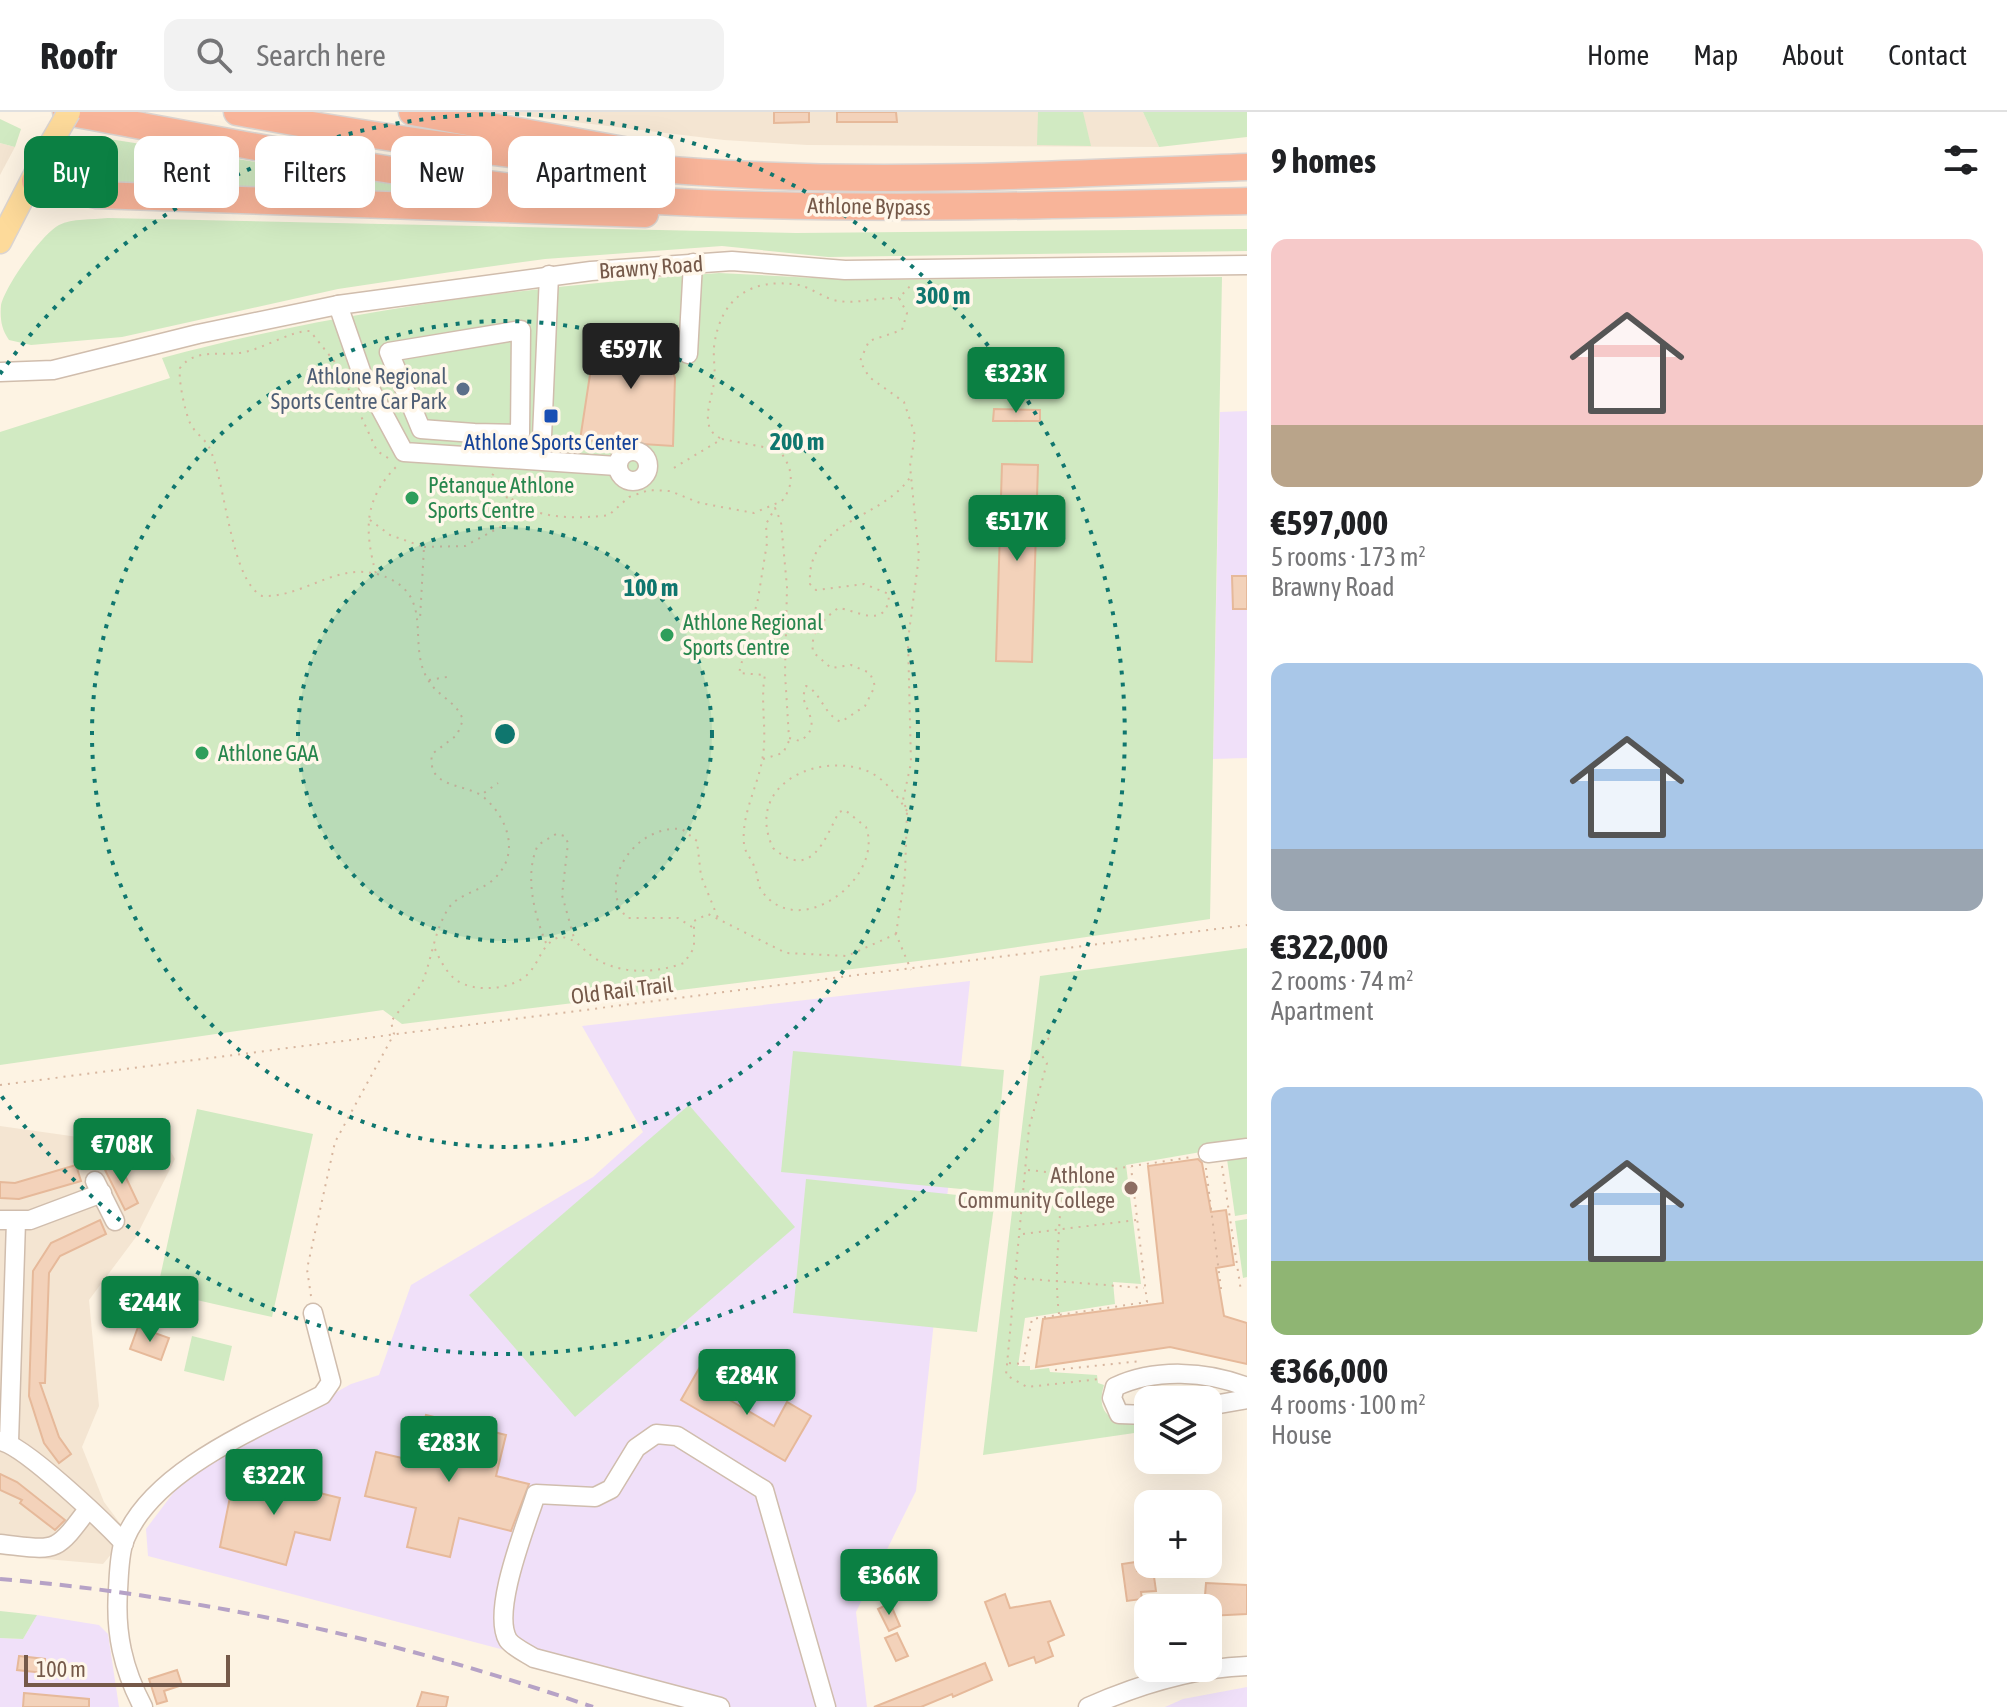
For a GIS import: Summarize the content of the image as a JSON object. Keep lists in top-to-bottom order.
{
  "streets": {
    "highway": ["Athlone Bypass"],
    "street": ["Brawny Road"],
    "path": ["Old Rail Trail"]
  },
  "places": {
    "other": [
      "Athlone Regional Sports Centre Car Park",
      "Pétanque Athlone Sports Centre",
      "Athlone Regional Sports Centre",
      "Athlone GAA",
      "Athlone Community College"
    ],
    "transit": ["Athlone Sports Center"]
  },
  "scale_bar": "100 m",
  "page": {
    "header": "Roofr",
    "search": "Search here",
    "nav": [
      "Home",
      "Map",
      "About",
      "Contact"
    ],
    "heading": "9 homes",
    "chip": [
      "Buy",
      "Rent",
      "Filters",
      "New",
      "Apartment"
    ],
    "list": [
      {
        "name": "€597,000",
        "note": "5 rooms · 173 m² · Brawny Road"
      },
      {
        "name": "€322,000",
        "note": "2 rooms · 74 m² · Apartment"
      },
      {
        "name": "€366,000",
        "note": "4 rooms · 100 m² · House"
      }
    ],
    "price": [
      "€597K",
      "€323K",
      "€517K",
      "€708K",
      "€244K",
      "€284K",
      "€283K",
      "€322K",
      "€366K"
    ],
    "map_buttons": ["+", "−"],
    "scale": "100 m"
  },
  "rings": ["300 m", "200 m", "100 m"]
}
